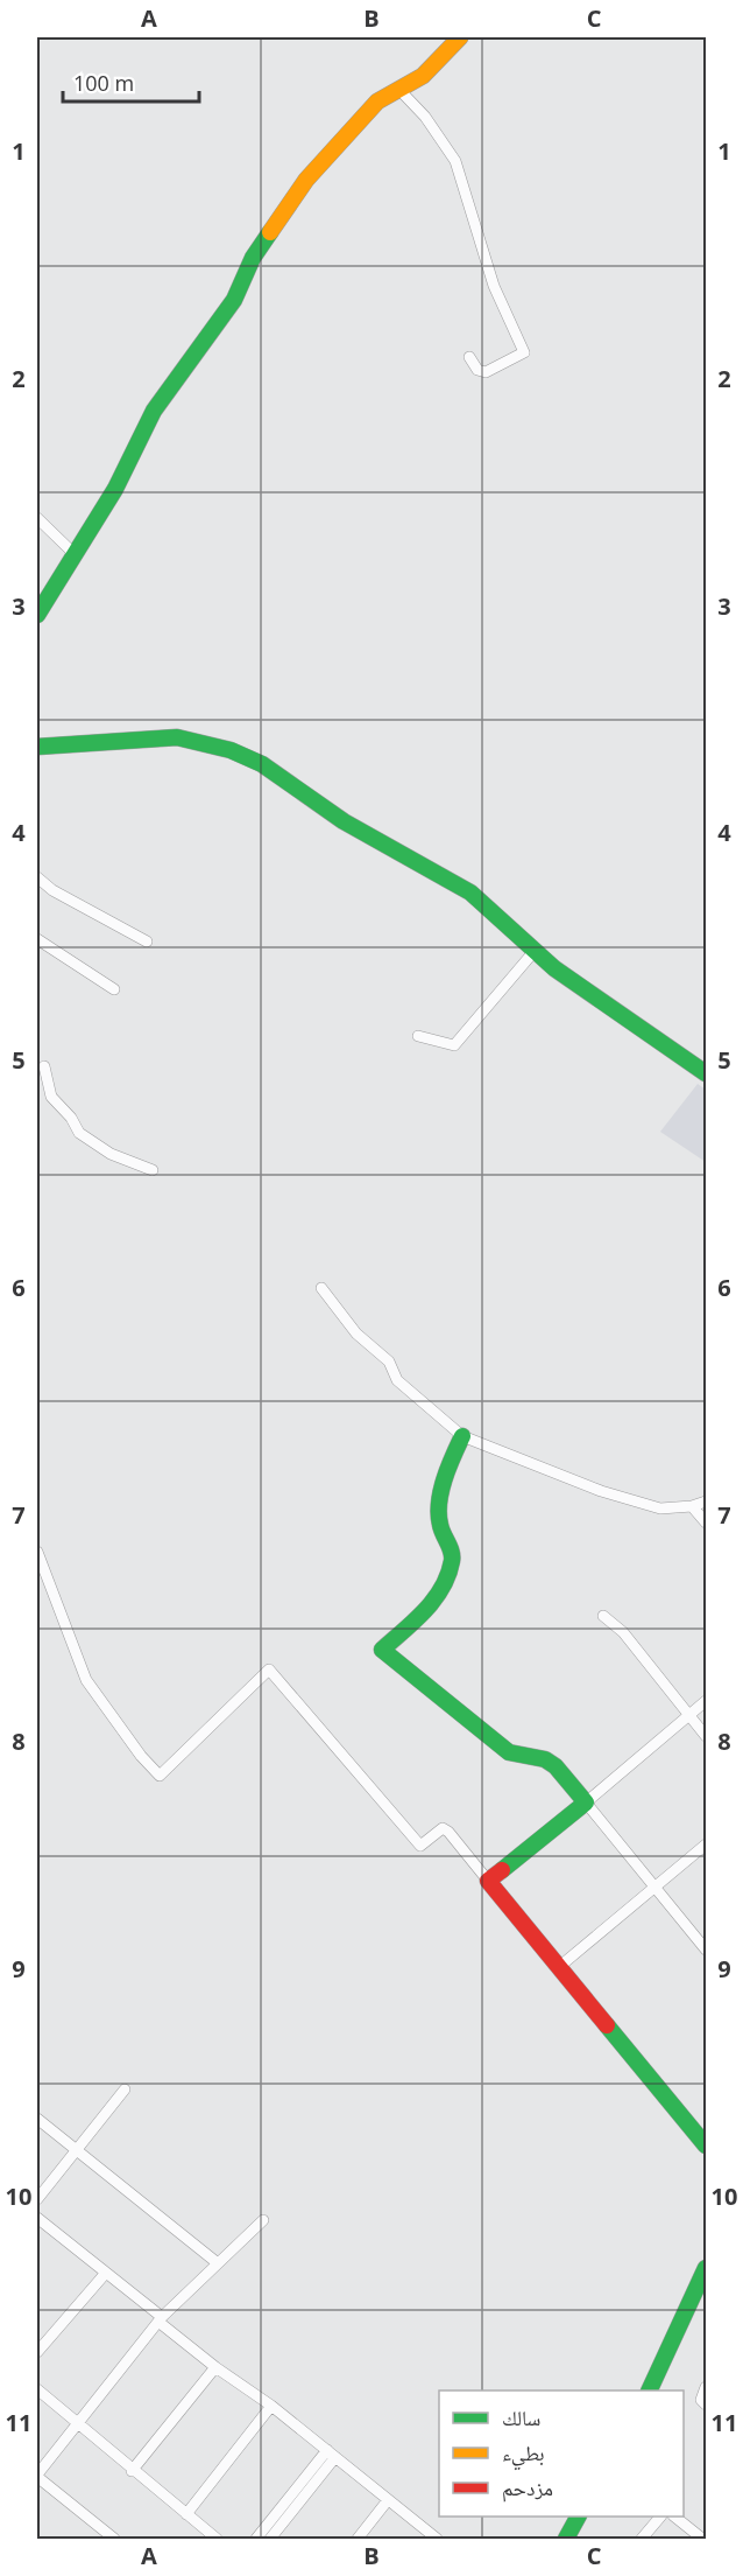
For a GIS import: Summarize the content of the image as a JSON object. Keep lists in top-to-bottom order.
{
  "legend": ["سالك", "بطيء", "مزدحم"],
  "scale_bar": "100 m",
  "grid": {
    "columns": ["A", "B", "C"],
    "rows": [
      "1",
      "2",
      "3",
      "4",
      "5",
      "6",
      "7",
      "8",
      "9",
      "10",
      "11"
    ]
  }
}
